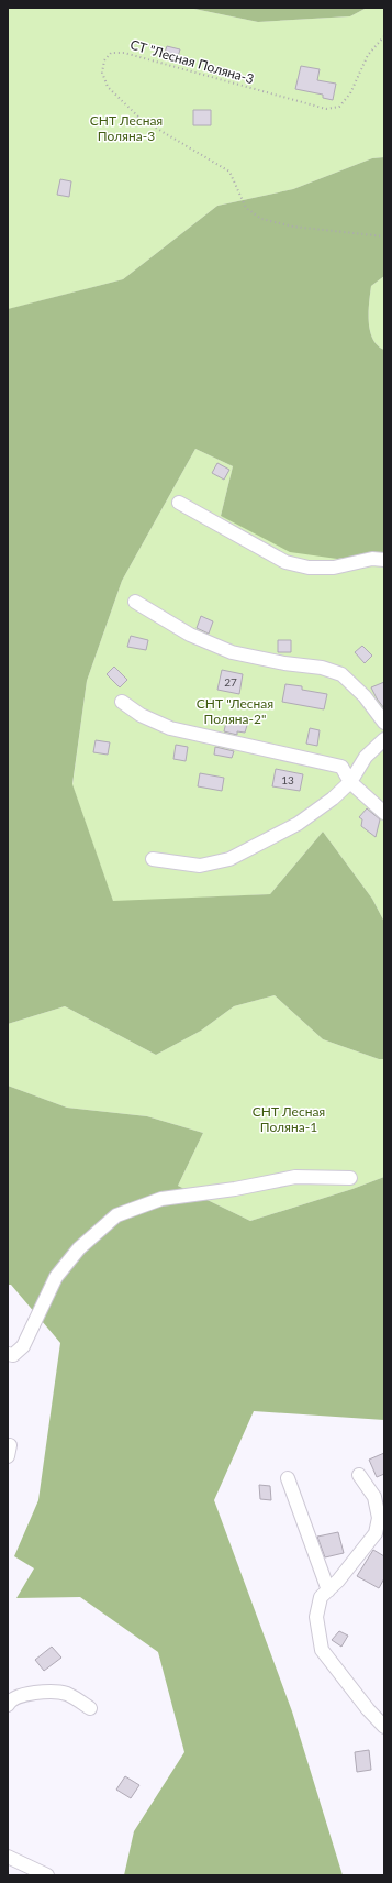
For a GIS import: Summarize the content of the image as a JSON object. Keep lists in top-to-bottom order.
{
  "streets": {
    "path": ["СТ \"Лесная Поляна-3"]
  },
  "parks": ["СНТ Лесная Поляна-3", "СНТ \"Лесная Поляна-2\"", "СНТ Лесная Поляна-1"],
  "house_numbers": ["27", "13"]
}
